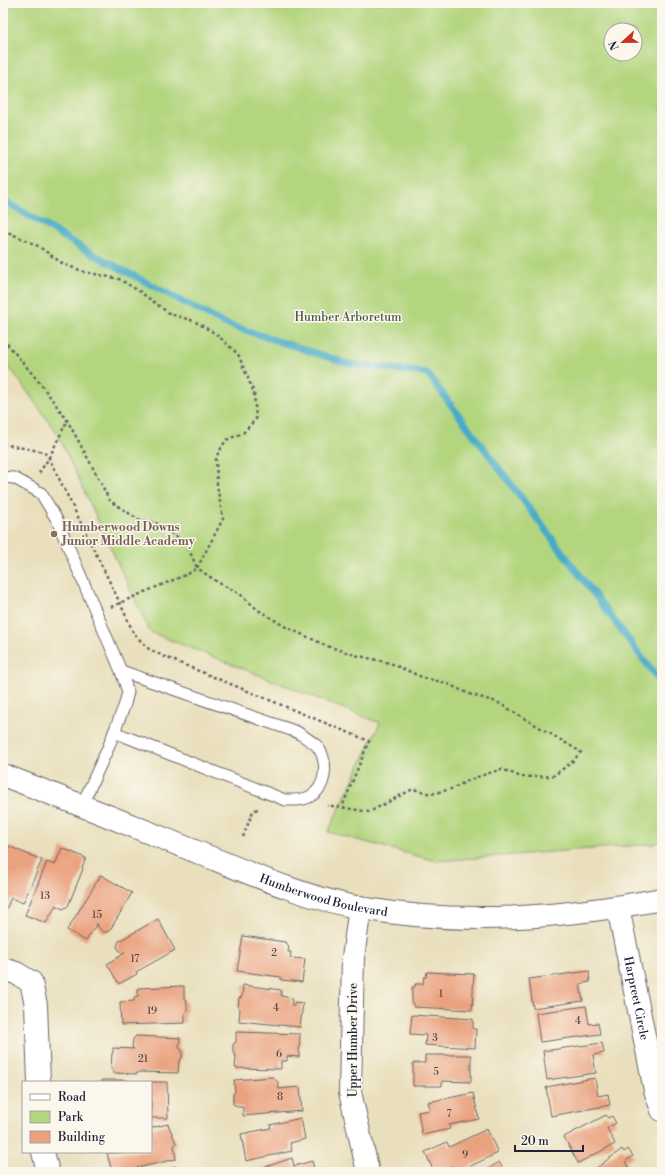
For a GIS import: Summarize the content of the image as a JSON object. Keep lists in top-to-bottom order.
{
  "streets": {
    "street": ["Humberwood Boulevard", "Harpreet Circle", "Upper Humber Drive"]
  },
  "crossings": [
    ["Humberwood Boulevard", "Harpreet Circle"],
    ["Humberwood Boulevard", "Upper Humber Drive"]
  ],
  "parks": ["Humber Arboretum"],
  "places": ["Humberwood Downs Junior Middle Academy"],
  "house_numbers": [
    "13",
    "15",
    "2",
    "17",
    "1",
    "4",
    "19",
    "4",
    "3",
    "6",
    "21",
    "5",
    "8",
    "7",
    "9"
  ],
  "legend": ["Road", "Park", "Building"],
  "scale_bar": "20 m",
  "north": "left"
}
